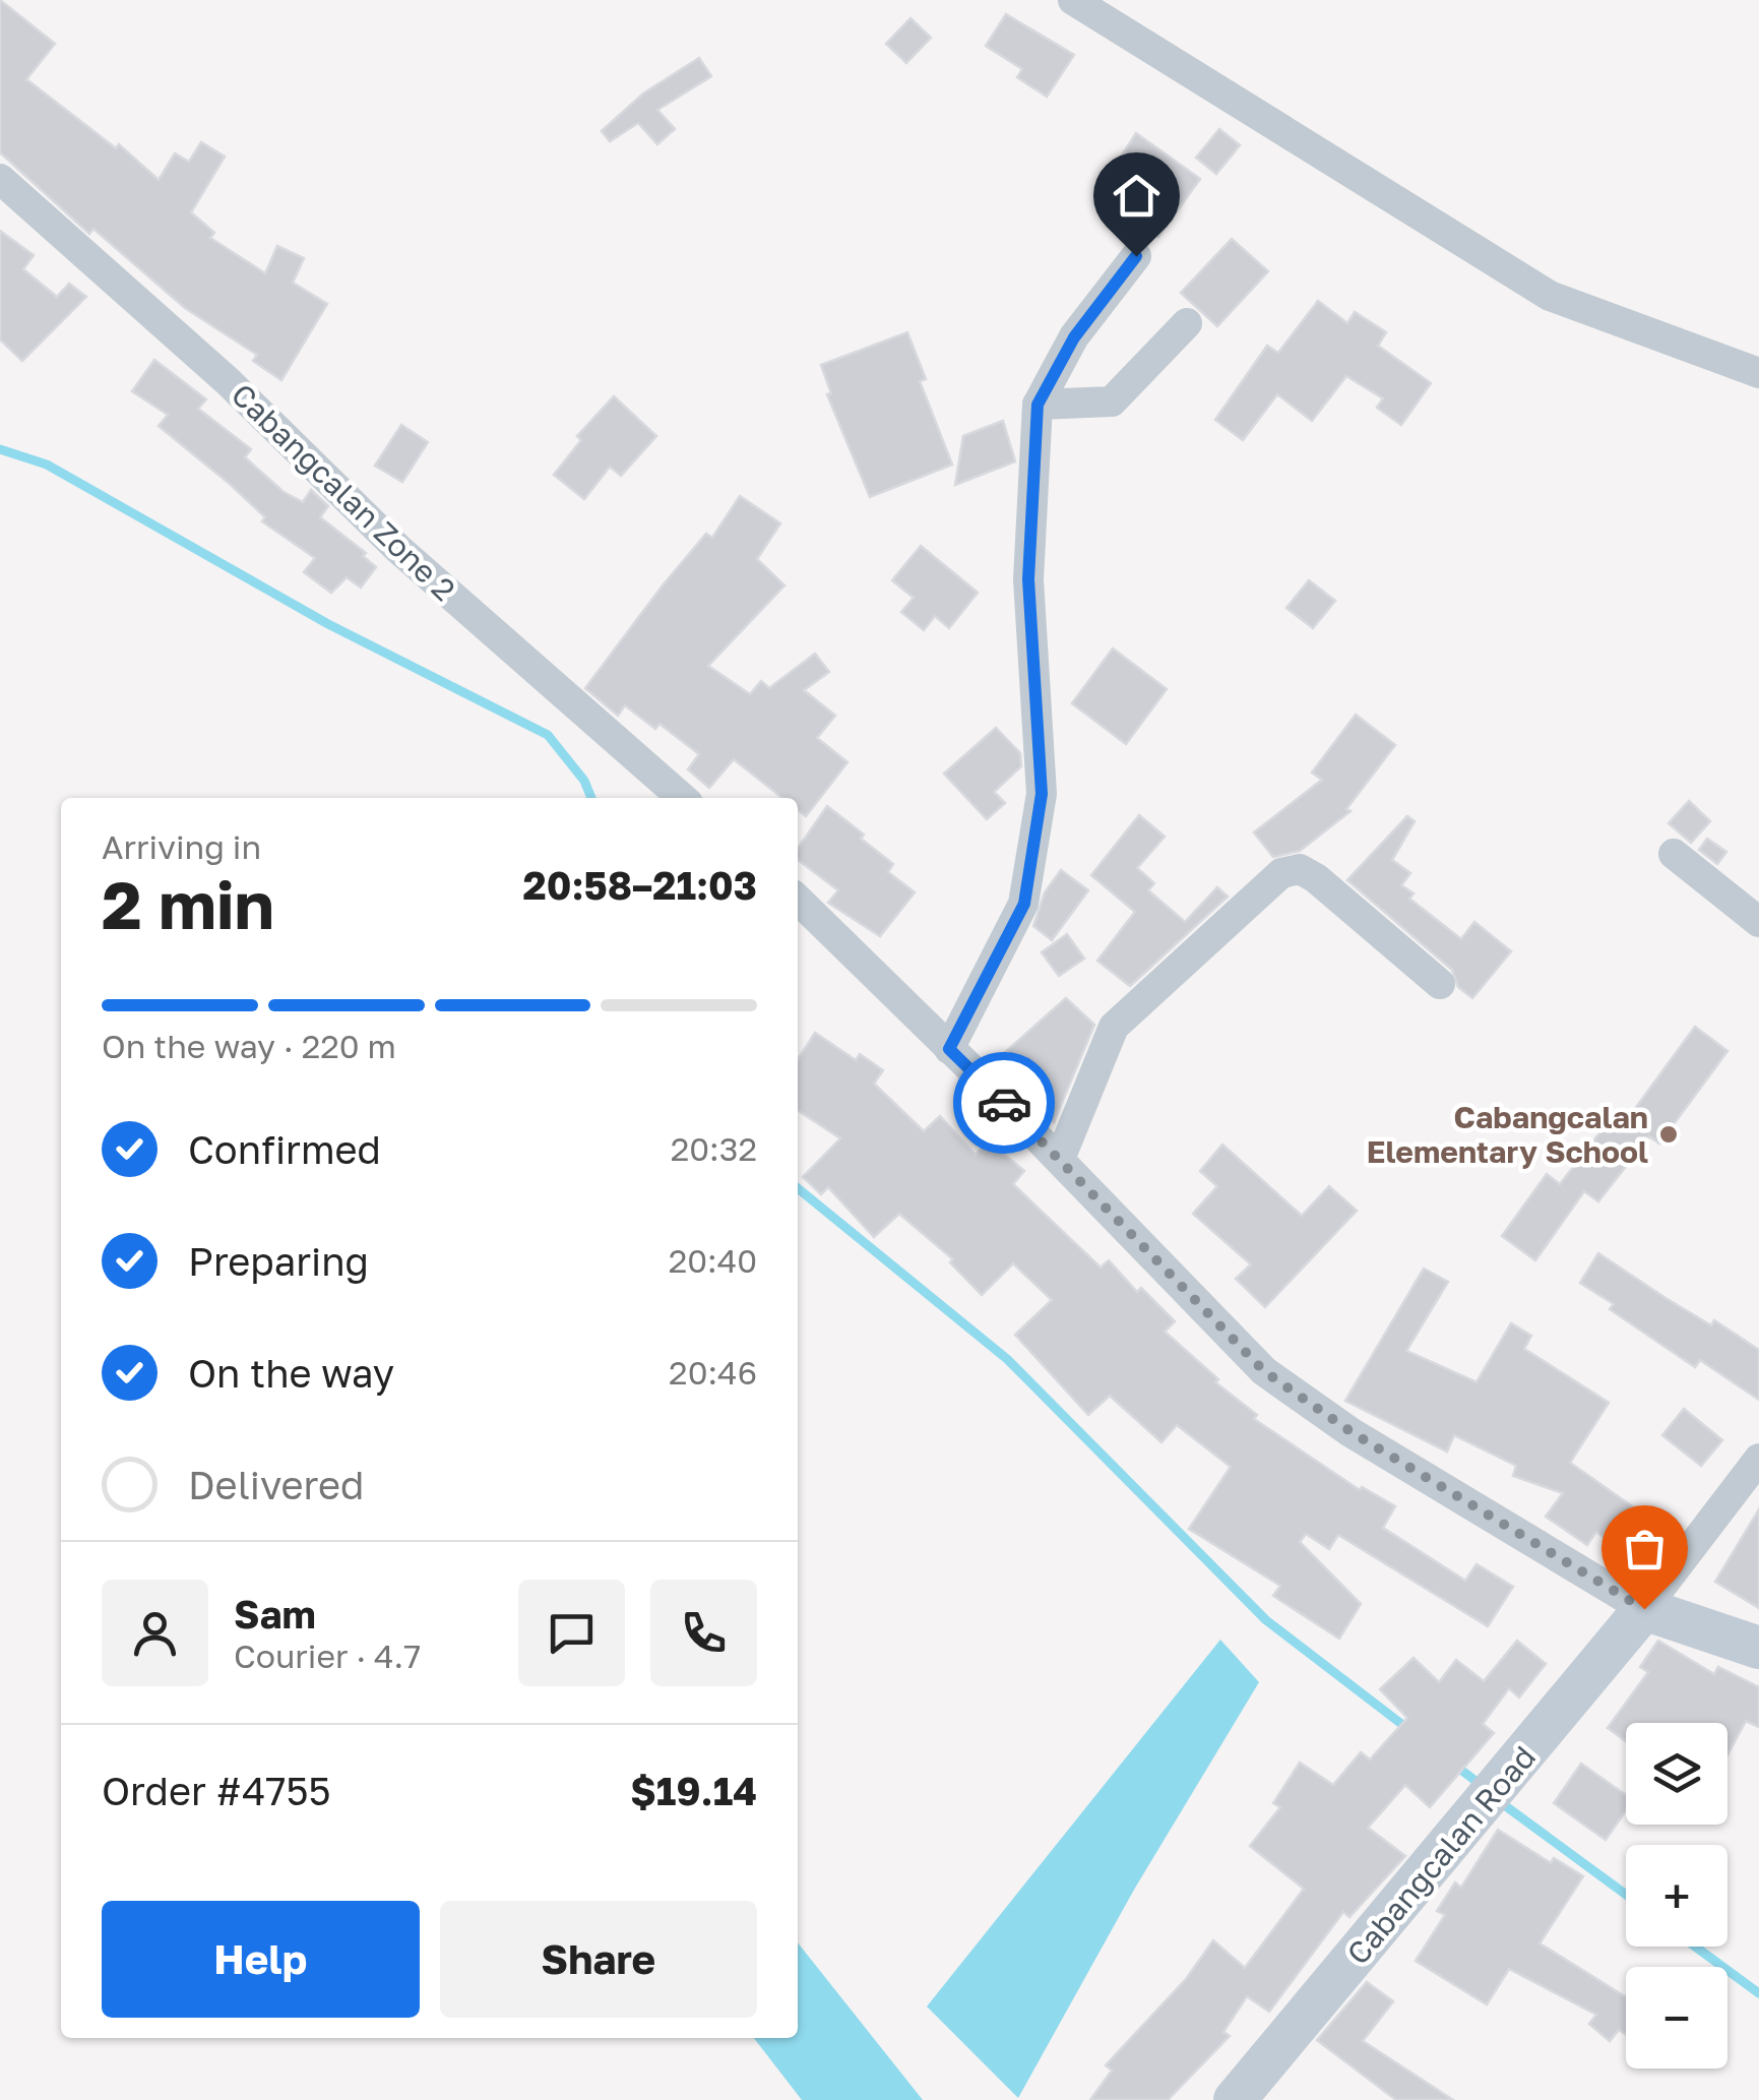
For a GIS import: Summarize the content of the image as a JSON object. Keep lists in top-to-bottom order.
{
  "streets": {
    "street": ["Cabangcalan Zone 2", "Cabangcalan Road"]
  },
  "places": ["Cabangcalan Elementary School"],
  "page": {
    "heading": ["2 min", "Arriving in", "20:58–21:03"],
    "panel": [
      "Sam",
      "Courier · 4.7",
      "Order #4755",
      "$19.14"
    ],
    "bar": "On the way · 220 m",
    "list": [
      ["Confirmed", "20:32"],
      ["Preparing", "20:40"],
      ["On the way", "20:46"],
      "Delivered"
    ],
    "map_buttons": ["+", "−"],
    "buttons": ["Help", "Share"]
  }
}
